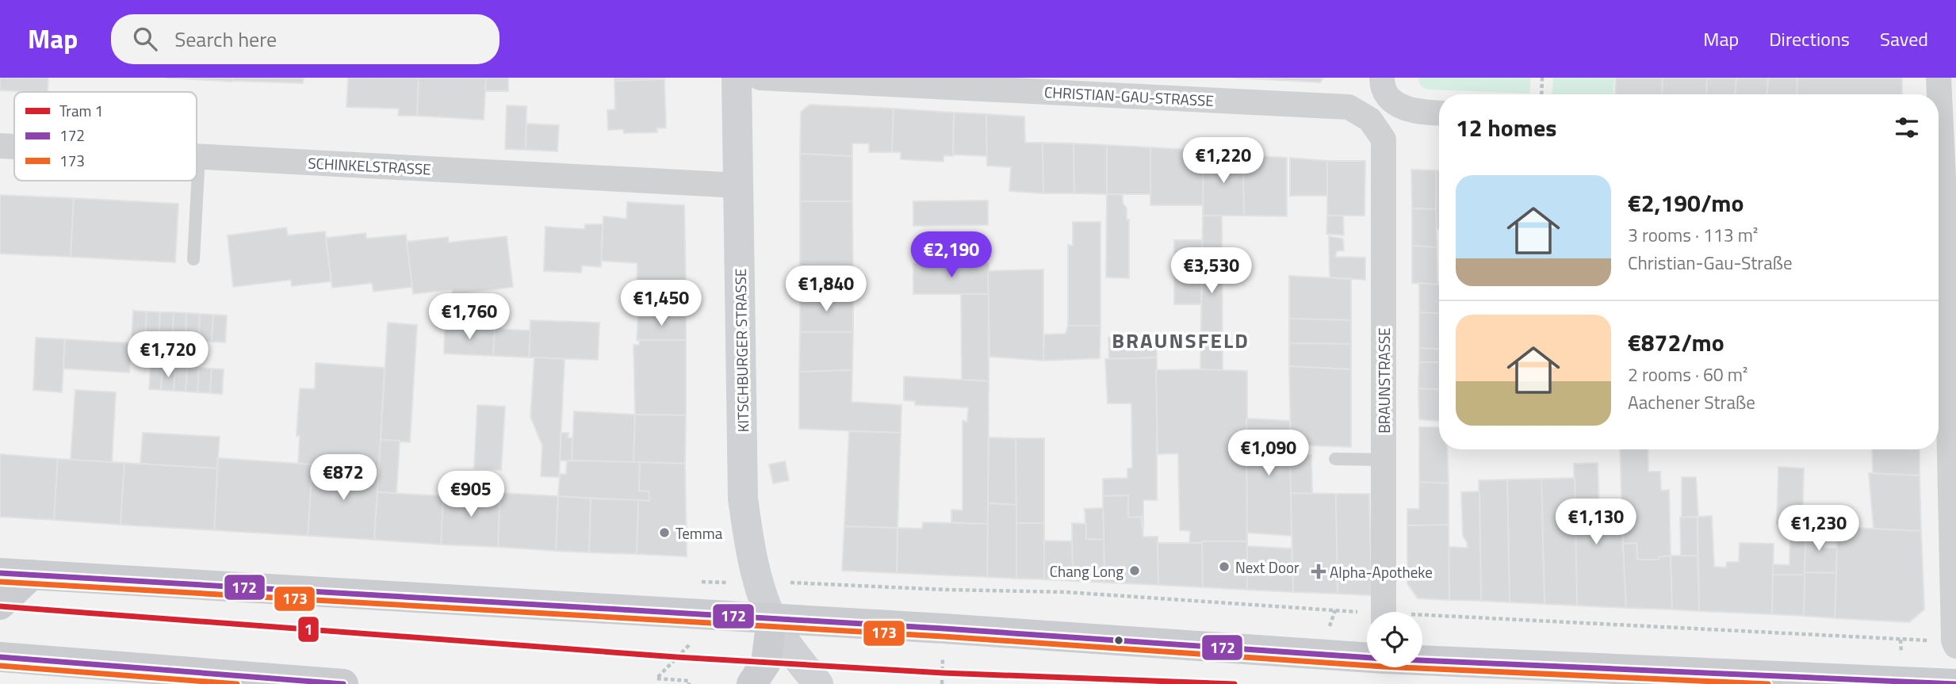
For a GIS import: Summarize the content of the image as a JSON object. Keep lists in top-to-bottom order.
{
  "streets": {
    "street": [
      "CHRISTIAN-GAU-STRASSE",
      "SCHINKELSTRASSE",
      "KITSCHBURGER STRASSE",
      "BRAUNSTRASSE"
    ]
  },
  "crossings": [
    ["CHRISTIAN-GAU-STRASSE", "BRAUNSTRASSE"],
    ["SCHINKELSTRASSE", "KITSCHBURGER STRASSE"]
  ],
  "districts": ["BRAUNSFELD"],
  "places": {
    "other": ["Temma", "Next Door", "Chang Long"],
    "health": ["Alpha-Apotheke"]
  },
  "lines": ["transit line 172", "transit line 173", "tram line 1"],
  "legend": ["Tram 1", "172", "173"],
  "page": {
    "header": "Map",
    "search": "Search here",
    "nav": ["Map", "Directions", "Saved"],
    "heading": "12 homes",
    "price": [
      "€1,220",
      "€2,190",
      "€3,530",
      "€1,840",
      "€1,450",
      "€1,760",
      "€1,720",
      "€1,090",
      "€872",
      "€905",
      "€1,130",
      "€1,230"
    ],
    "list": [
      {
        "name": "€2,190/mo",
        "note": "3 rooms · 113 m² · Christian-Gau-Straße"
      },
      {
        "name": "€872/mo",
        "note": "2 rooms · 60 m² · Aachener Straße"
      }
    ]
  }
}
